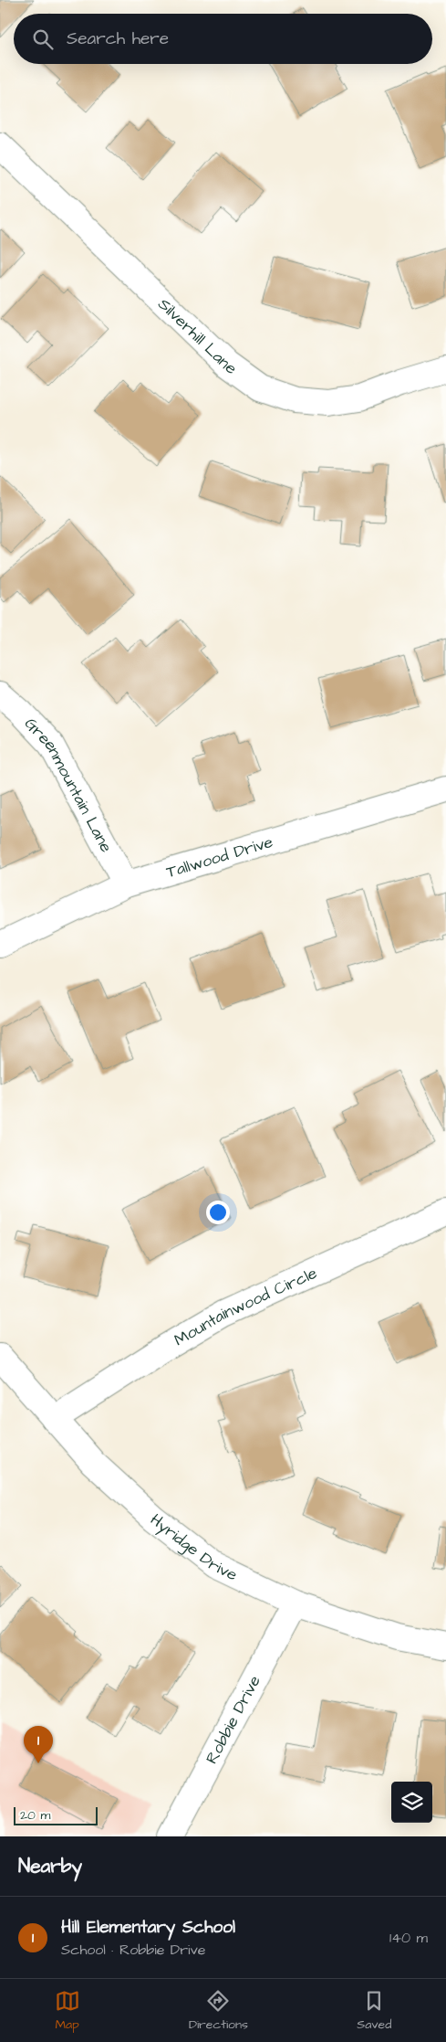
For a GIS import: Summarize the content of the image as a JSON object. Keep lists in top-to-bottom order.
{
  "streets": {
    "street": [
      "Silverhill Lane",
      "Greenmountain Lane",
      "Tallwood Drive",
      "Mountainwood Circle",
      "Hyridge Drive",
      "Robbie Drive"
    ]
  },
  "crossings": [
    ["Greenmountain Lane", "Tallwood Drive"],
    ["Mountainwood Circle", "Hyridge Drive"],
    ["Hyridge Drive", "Robbie Drive"]
  ],
  "scale_bar": "20 m",
  "page": {
    "search": "Search here",
    "pins": "1",
    "scale": "20 m",
    "heading": "Nearby",
    "list": [
      {
        "mark": "1",
        "name": "Hill Elementary School",
        "note": "School · Robbie Drive",
        "value": "140 m"
      }
    ],
    "nav": ["Map", "Directions", "Saved"]
  }
}
